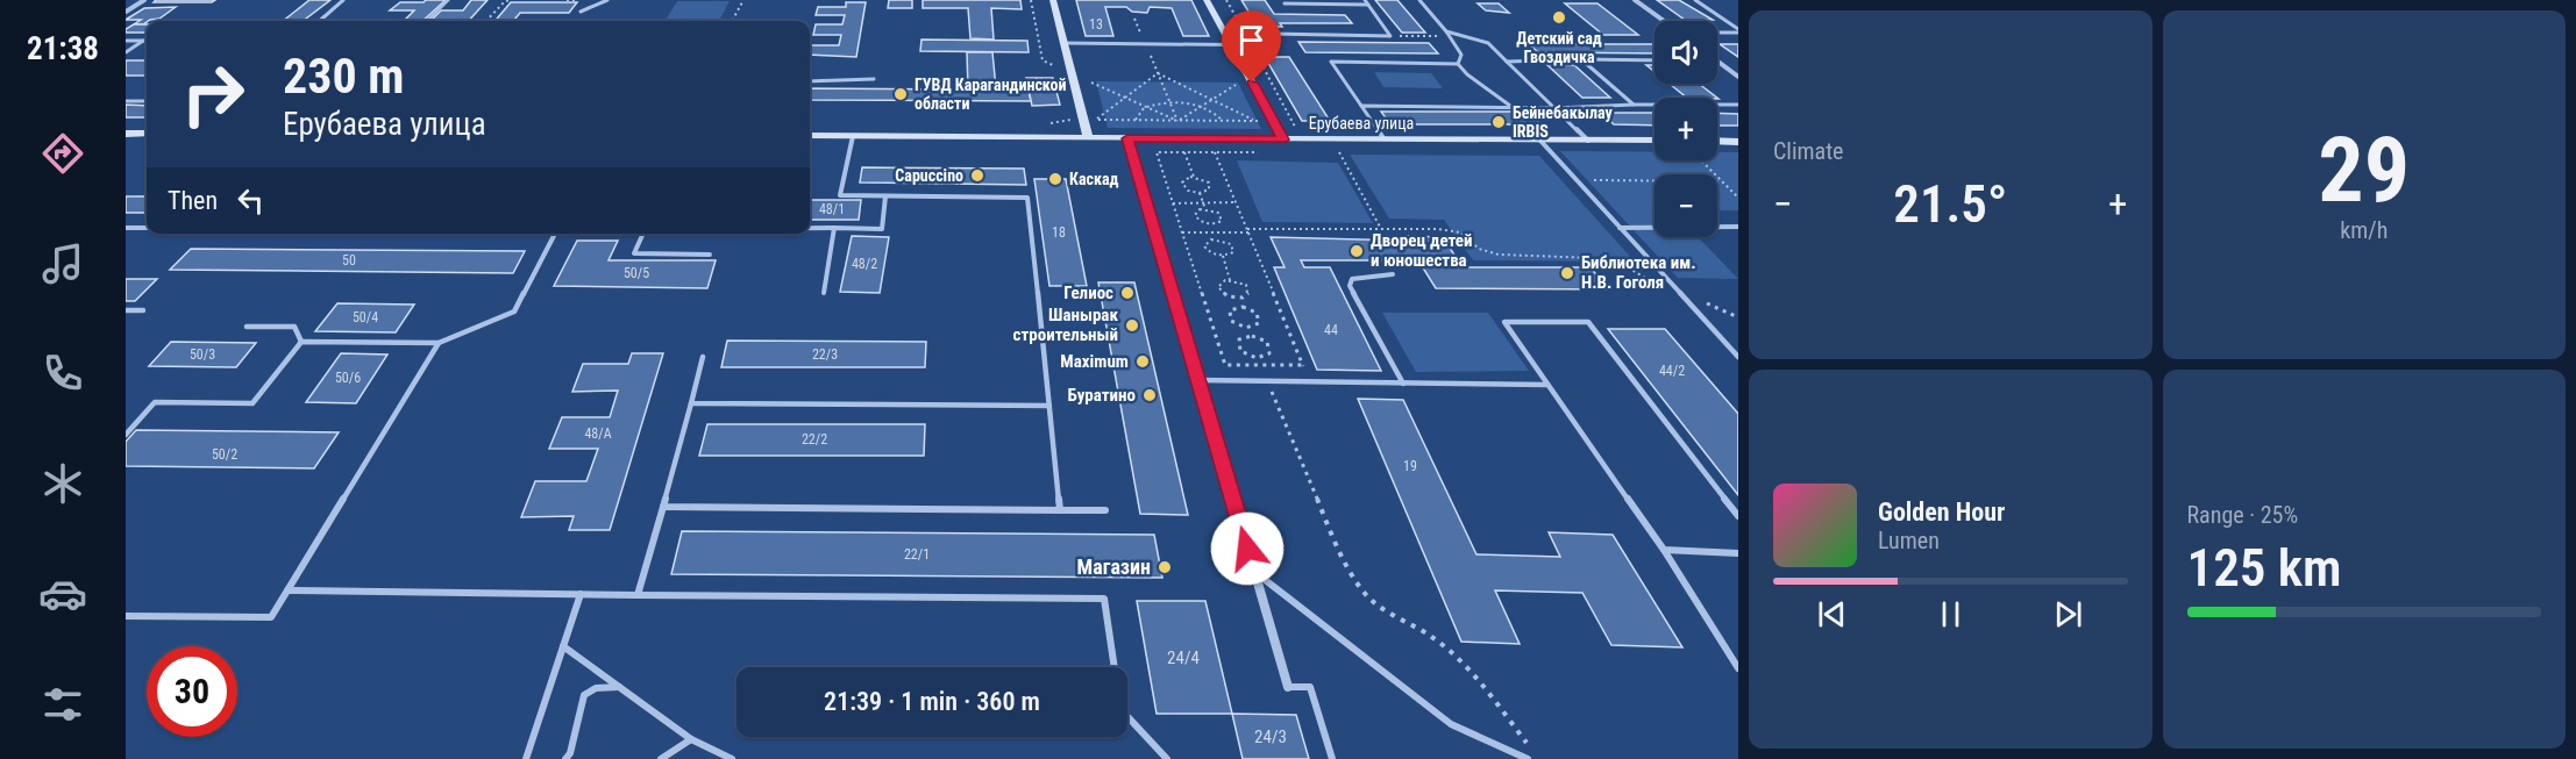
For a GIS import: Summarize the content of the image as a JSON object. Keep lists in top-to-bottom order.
{
  "streets": {
    "main road": ["Ерубаева улица"]
  },
  "places": [
    "Детский сад Гвоздичка",
    "ГУВД Карагандинской области",
    "Бейнебакылау IRBIS",
    "Capuccino",
    "Каскад",
    "Дворец детей и юношества",
    "Библиотека им. Н.В. Гоголя",
    "Гелиос",
    "Шанырак строительный",
    "Maximum",
    "Буратино",
    "Магазин"
  ],
  "house_numbers": [
    "13",
    "48/1",
    "18",
    "50",
    "48/2",
    "50/5",
    "50/4",
    "44",
    "50/3",
    "22/3",
    "44/2",
    "50/6",
    "48/А",
    "22/2",
    "50/2",
    "19",
    "22/1",
    "24/4",
    "24/3"
  ],
  "page": {
    "tabs": "21:38",
    "tile": [
      "Climate",
      ["29", "km/h"],
      ["Range · 25%", "125 km"]
    ],
    "map_buttons": ["+", "−"],
    "turn": ["230 m", "Ерубаева улица"],
    "then": "Then",
    "heat": ["−", "21.5°", "+"],
    "song": ["Golden Hour", "Lumen"],
    "limit": "30",
    "trip": "21:39 · 1 min · 360 m"
  }
}
